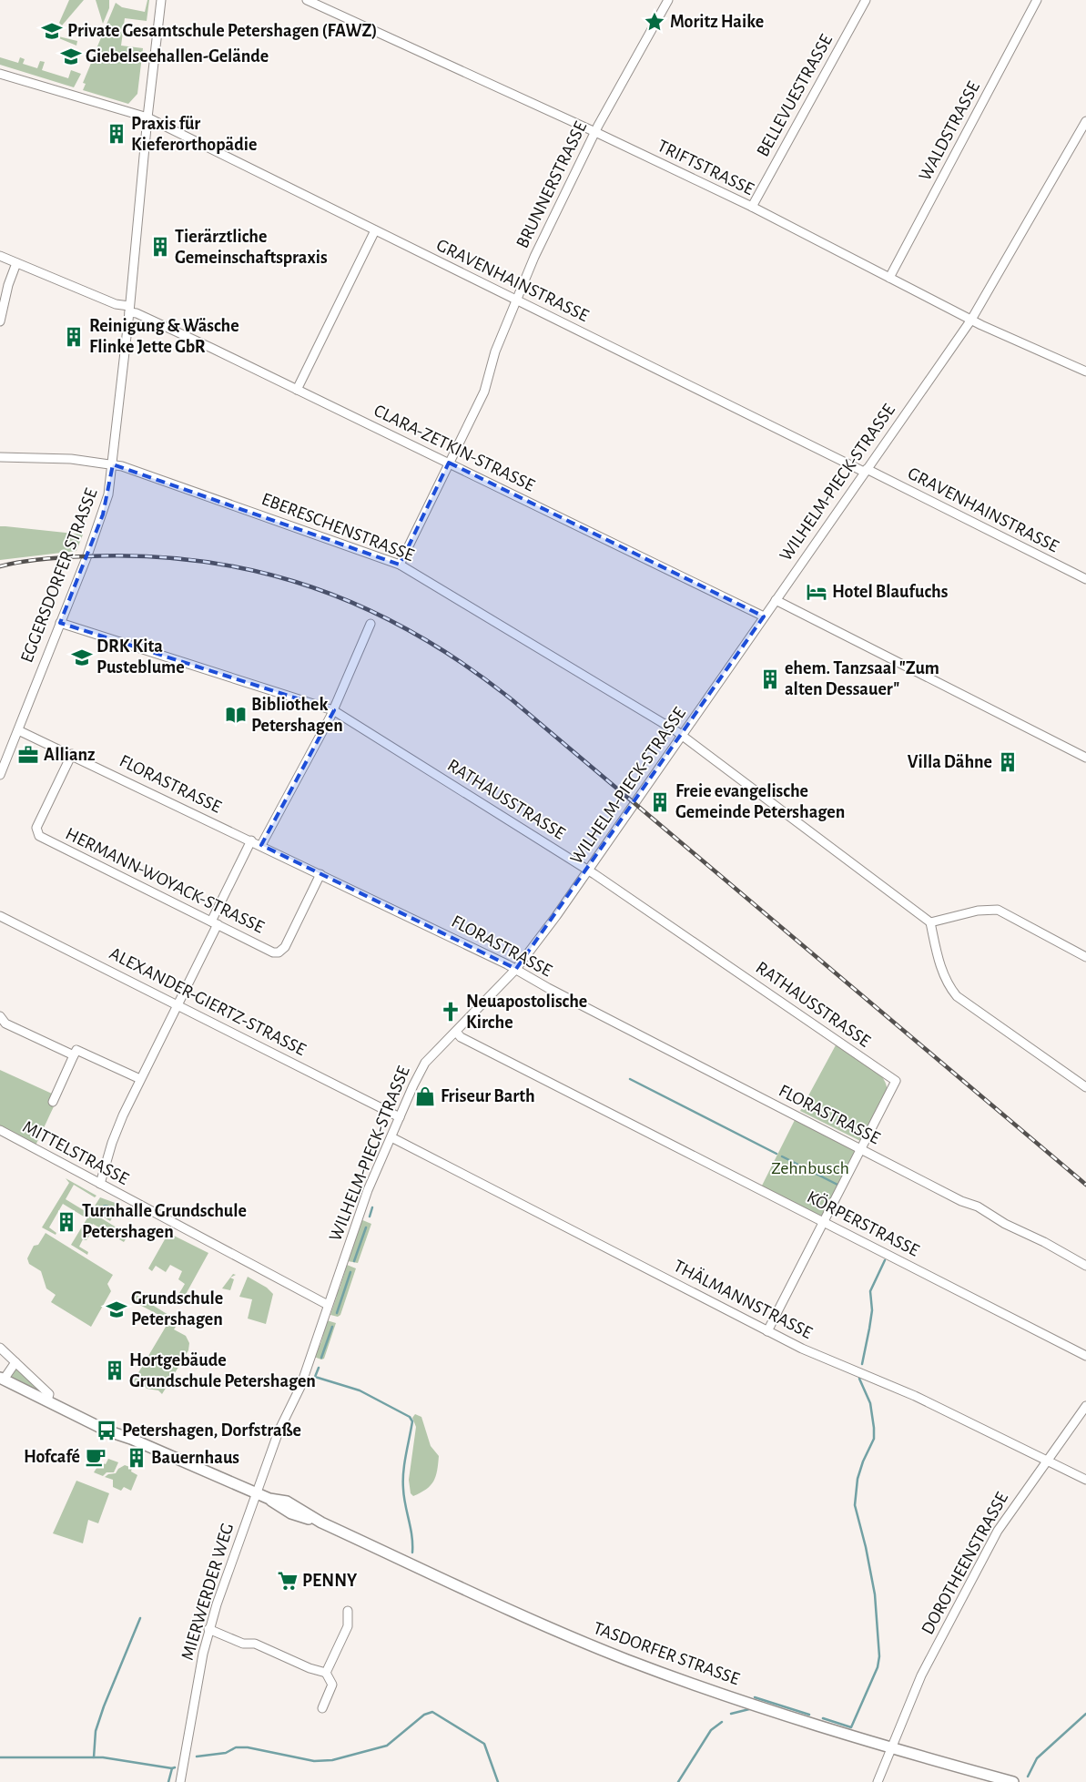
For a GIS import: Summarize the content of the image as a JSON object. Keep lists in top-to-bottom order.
{
  "streets": {
    "main road": ["TASDORFER STRASSE"],
    "street": [
      "BELLEVUESTRASSE",
      "WALDSTRASSE",
      "TRIFTSTRASSE",
      "BRUNNERSTRASSE",
      "GRAVENHAINSTRASSE",
      "CLARA-ZETKIN-STRASSE",
      "WILHELM-PIECK-STRASSE",
      "EBERESCHENSTRASSE",
      "EGGERSDORFER STRASSE",
      "FLORASTRASSE",
      "RATHAUSSTRASSE",
      "HERMANN-WOYACK-STRASSE",
      "ALEXANDER-GIERTZ-STRASSE",
      "MITTELSTRASSE",
      "KÖRPERSTRASSE",
      "THÄLMANNSTRASSE",
      "DOROTHEENSTRASSE",
      "MIERWERDER WEG"
    ]
  },
  "crossings": [
    ["BELLEVUESTRASSE", "TRIFTSTRASSE"],
    ["WALDSTRASSE", "TRIFTSTRASSE"],
    ["TRIFTSTRASSE", "BRUNNERSTRASSE"],
    ["TRIFTSTRASSE", "WILHELM-PIECK-STRASSE"],
    ["BRUNNERSTRASSE", "GRAVENHAINSTRASSE"],
    ["BRUNNERSTRASSE", "CLARA-ZETKIN-STRASSE"],
    ["BRUNNERSTRASSE", "EBERESCHENSTRASSE"],
    ["GRAVENHAINSTRASSE", "WILHELM-PIECK-STRASSE"],
    ["GRAVENHAINSTRASSE", "EGGERSDORFER STRASSE"],
    ["CLARA-ZETKIN-STRASSE", "WILHELM-PIECK-STRASSE"],
    ["CLARA-ZETKIN-STRASSE", "EGGERSDORFER STRASSE"],
    ["WILHELM-PIECK-STRASSE", "EBERESCHENSTRASSE"],
    ["WILHELM-PIECK-STRASSE", "FLORASTRASSE"],
    ["WILHELM-PIECK-STRASSE", "RATHAUSSTRASSE"],
    ["WILHELM-PIECK-STRASSE", "ALEXANDER-GIERTZ-STRASSE"],
    ["WILHELM-PIECK-STRASSE", "MITTELSTRASSE"],
    ["WILHELM-PIECK-STRASSE", "KÖRPERSTRASSE"],
    ["WILHELM-PIECK-STRASSE", "THÄLMANNSTRASSE"],
    ["WILHELM-PIECK-STRASSE", "MIERWERDER WEG"],
    ["WILHELM-PIECK-STRASSE", "TASDORFER STRASSE"],
    ["EBERESCHENSTRASSE", "EGGERSDORFER STRASSE"],
    ["EGGERSDORFER STRASSE", "FLORASTRASSE"],
    ["EGGERSDORFER STRASSE", "RATHAUSSTRASSE"],
    ["FLORASTRASSE", "RATHAUSSTRASSE"],
    ["FLORASTRASSE", "HERMANN-WOYACK-STRASSE"],
    ["THÄLMANNSTRASSE", "DOROTHEENSTRASSE"],
    ["DOROTHEENSTRASSE", "TASDORFER STRASSE"],
    ["MIERWERDER WEG", "TASDORFER STRASSE"]
  ],
  "parks": ["Zehnbusch"],
  "places": {
    "place": ["Moritz Haike"],
    "school or university": [
      "Private Gesamtschule Petershagen (FAWZ)",
      "Giebelseehallen-Gelände",
      "DRK Kita Pusteblume",
      "Grundschule Petershagen"
    ],
    "building": [
      "Praxis für Kieferorthopädie",
      "Tierärztliche Gemeinschaftspraxis",
      "Reinigung & Wäsche Flinke Jette GbR",
      "ehem. Tanzsaal \"Zum alten Dessauer\"",
      "Villa Dähne",
      "Freie evangelische Gemeinde Petershagen",
      "Turnhalle Grundschule Petershagen",
      "Hortgebäude Grundschule Petershagen",
      "Bauernhaus"
    ],
    "hotel": ["Hotel Blaufuchs"],
    "library": ["Bibliothek Petershagen"],
    "office": ["Allianz"],
    "church": ["Neuapostolische Kirche"],
    "shop": ["Friseur Barth"],
    "bus stop": ["Petershagen, Dorfstraße"],
    "cafe": ["Hofcafé"],
    "supermarket": ["PENNY"]
  }
}
